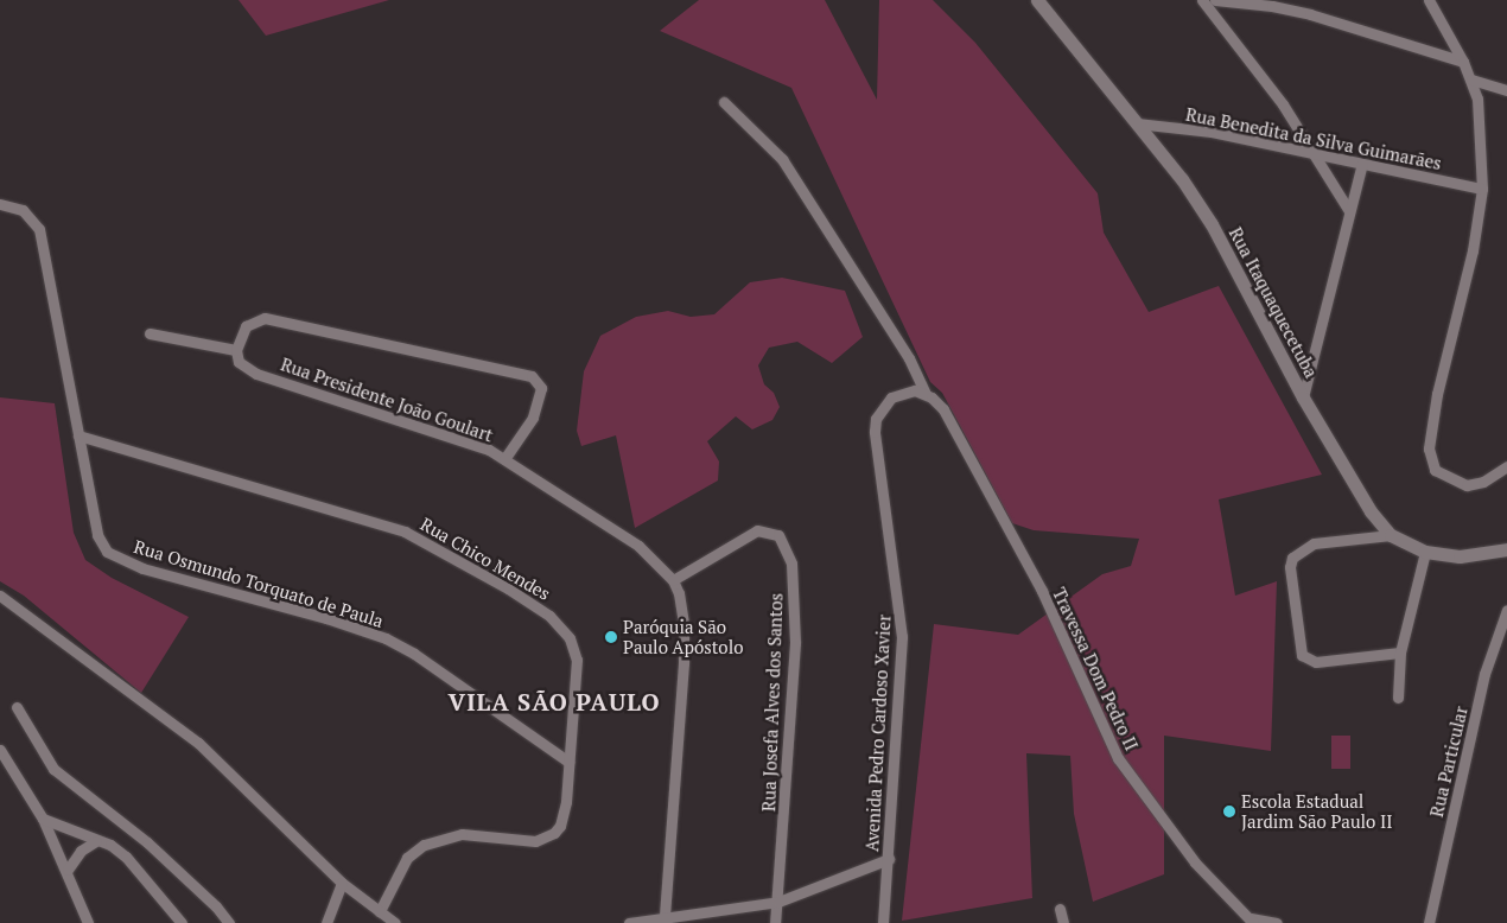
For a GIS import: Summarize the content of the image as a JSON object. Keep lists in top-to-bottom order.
{
  "streets": {
    "street": [
      "Rua Benedita da Silva Guimarães",
      "Rua Itaquaquecetuba",
      "Rua Presidente João Goulart",
      "Rua Chico Mendes",
      "Rua Osmundo Torquato de Paula",
      "Travessa Dom Pedro II",
      "Rua Josefa Alves dos Santos",
      "Avenida Pedro Cardoso Xavier",
      "Rua Particular"
    ]
  },
  "crossings": [
    ["Rua Benedita da Silva Guimarães", "Rua Itaquaquecetuba"],
    ["Rua Presidente João Goulart", "Rua Josefa Alves dos Santos"],
    ["Rua Chico Mendes", "Rua Osmundo Torquato de Paula"],
    ["Travessa Dom Pedro II", "Avenida Pedro Cardoso Xavier"]
  ],
  "districts": ["VILA SÃO PAULO"],
  "places": ["Paróquia São Paulo Apóstolo", "Escola Estadual Jardim São Paulo II"]
}
